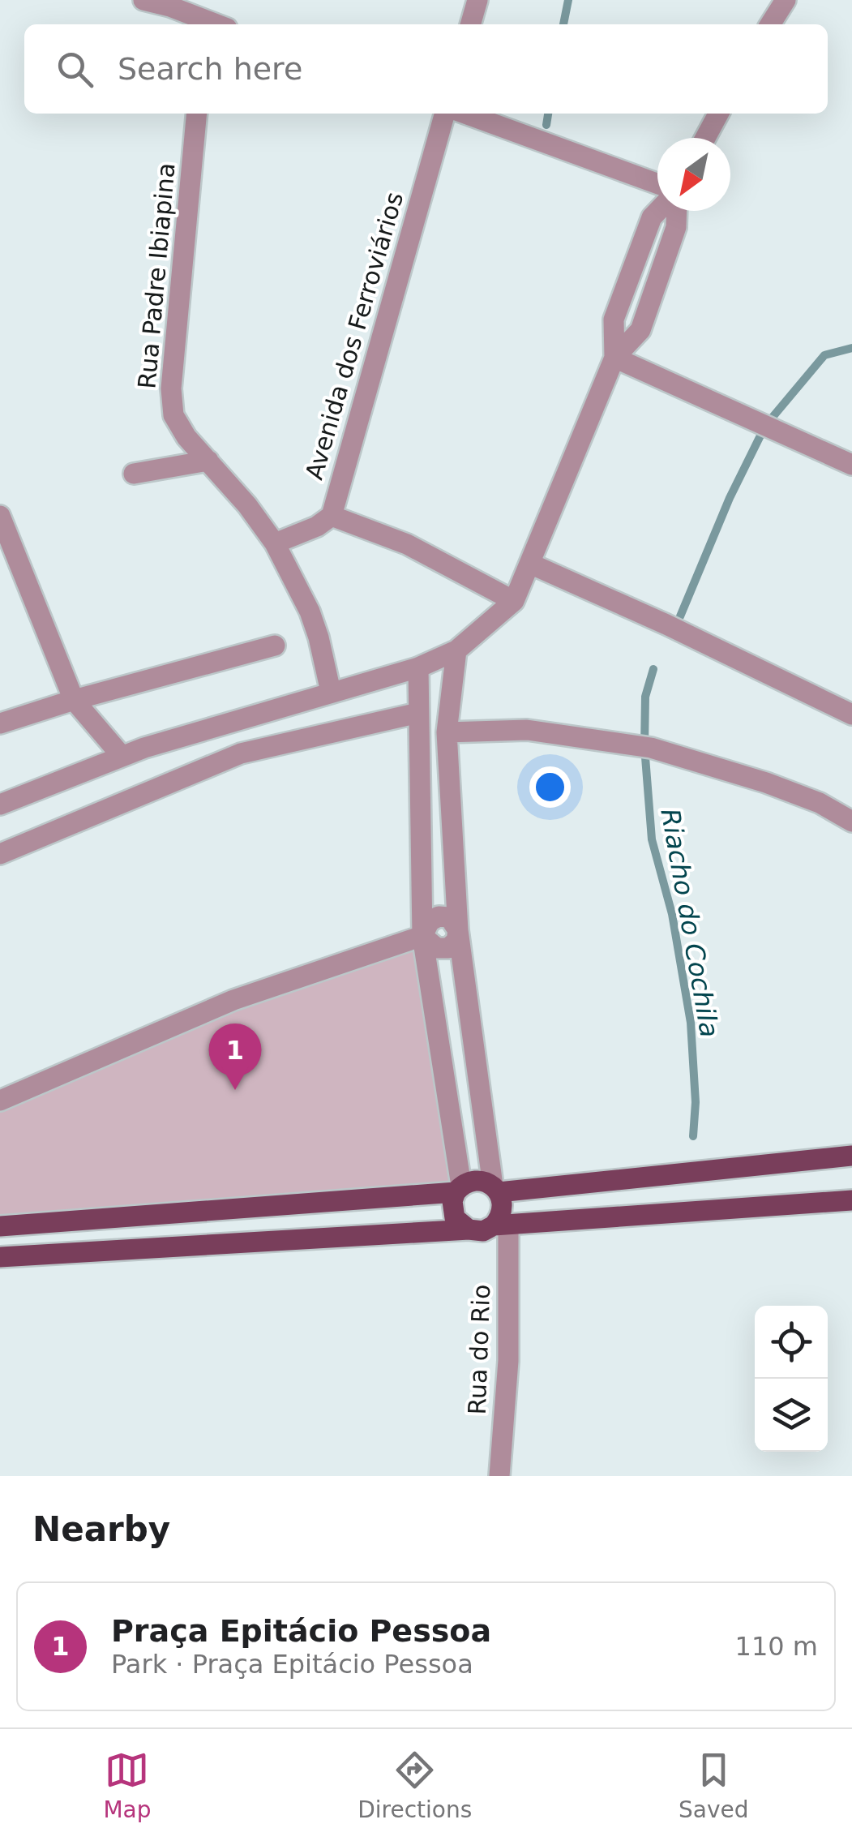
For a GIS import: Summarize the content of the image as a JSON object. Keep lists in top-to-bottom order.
{
  "streets": {
    "street": ["Rua Padre Ibiapina", "Avenida dos Ferroviários", "Rua do Rio"]
  },
  "crossings": [
    ["Rua Padre Ibiapina", "Avenida dos Ferroviários"]
  ],
  "water": ["Riacho do Cochila"],
  "north": "bottom left",
  "page": {
    "search": "Search here",
    "pins": "1",
    "heading": "Nearby",
    "list": [
      {
        "mark": "1",
        "name": "Praça Epitácio Pessoa",
        "note": "Park · Praça Epitácio Pessoa",
        "value": "110 m"
      }
    ],
    "nav": ["Map", "Directions", "Saved"]
  }
}
